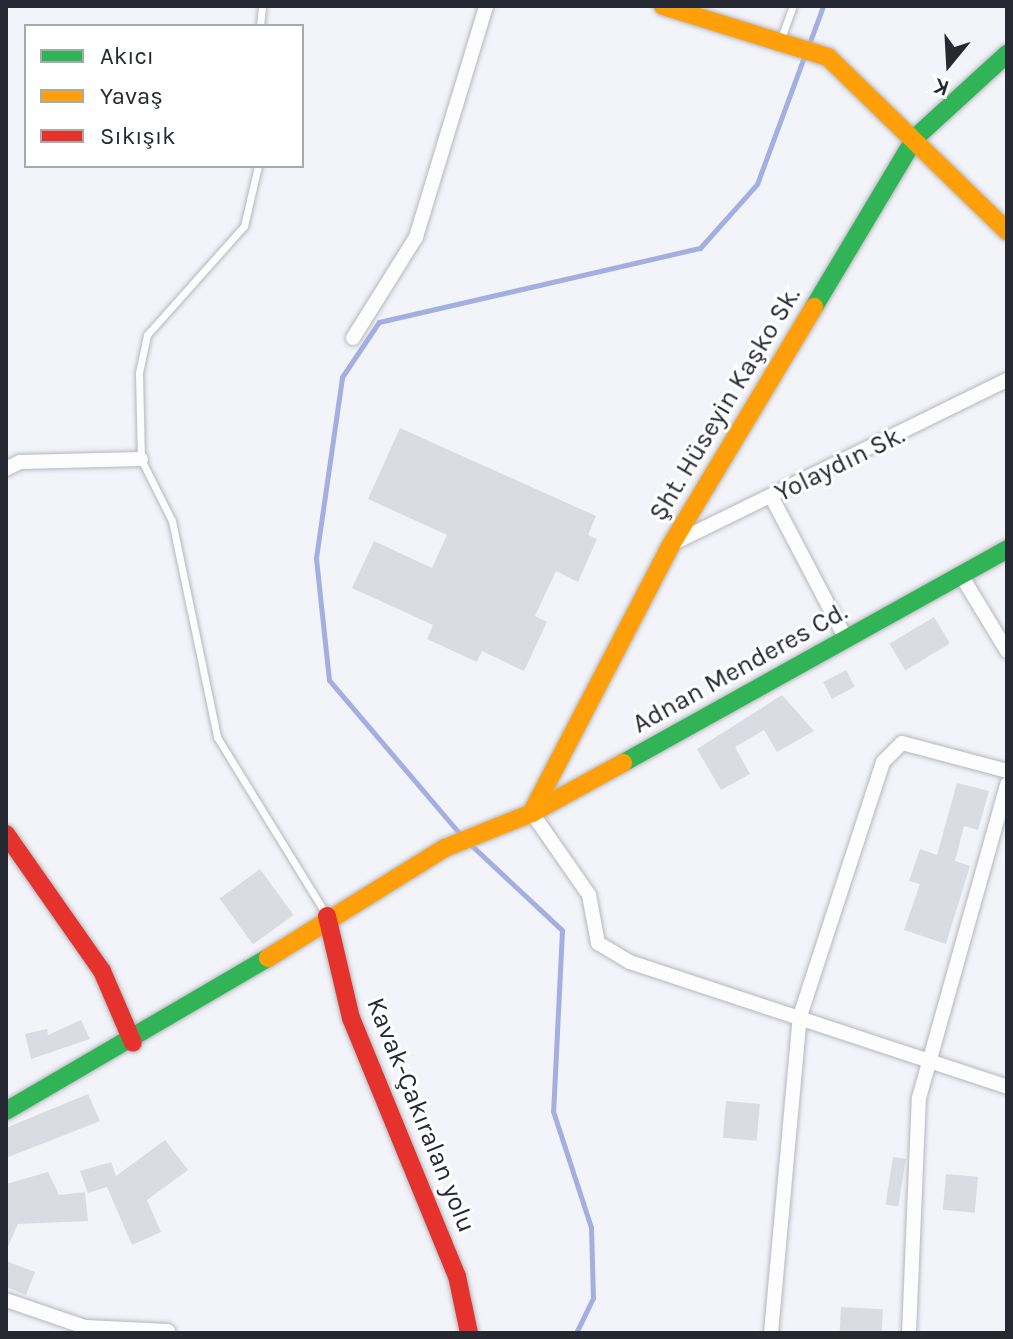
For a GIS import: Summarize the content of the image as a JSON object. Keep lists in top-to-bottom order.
{
  "streets": {
    "main road": ["Şht. Hüseyin Kaşko Sk.", "Adnan Menderes Cd.", "Kavak-Çakıralan yolu"],
    "street": ["Yolaydın Sk."]
  },
  "crossings": [
    ["Şht. Hüseyin Kaşko Sk.", "Yolaydın Sk."],
    ["Şht. Hüseyin Kaşko Sk.", "Adnan Menderes Cd."],
    ["Adnan Menderes Cd.", "Kavak-Çakıralan yolu"]
  ],
  "legend": ["Akıcı", "Yavaş", "Sıkışık"],
  "north": "bottom"
}
